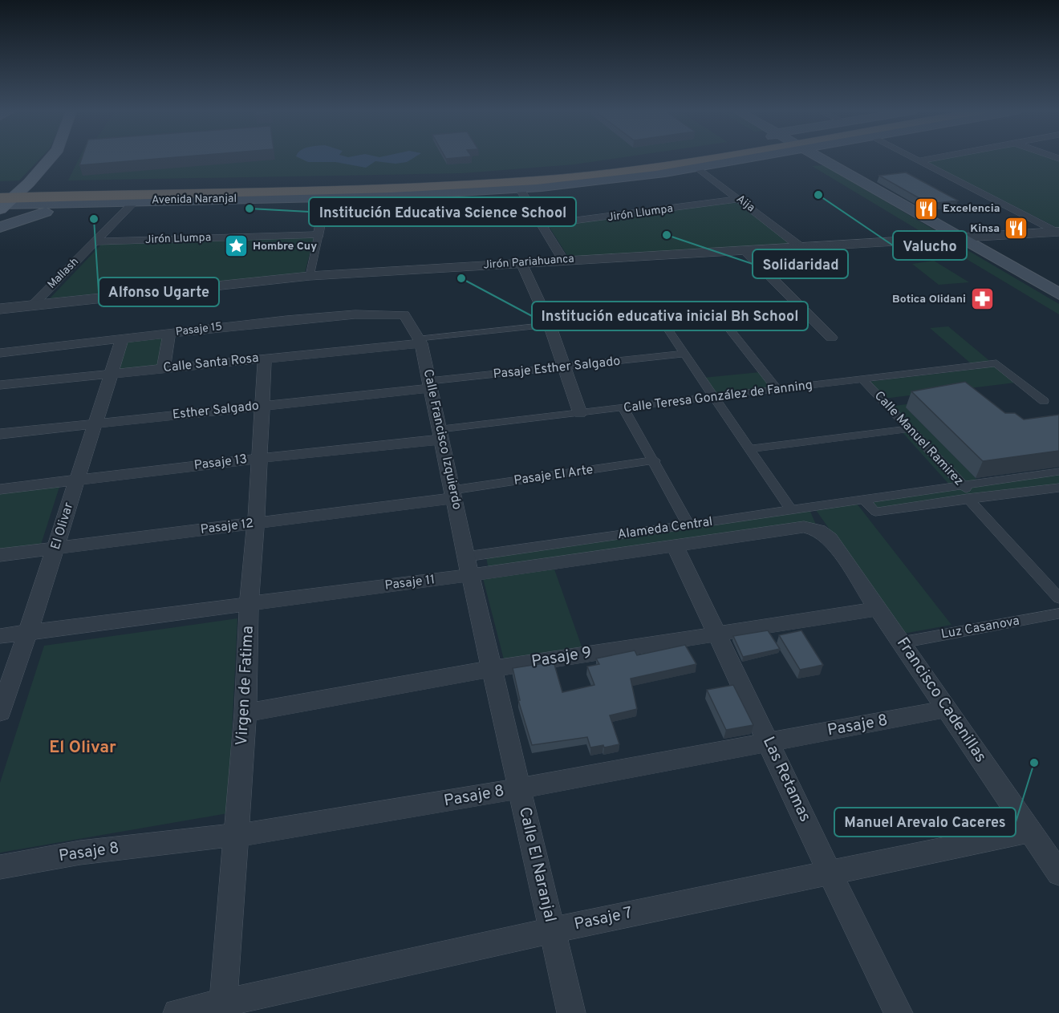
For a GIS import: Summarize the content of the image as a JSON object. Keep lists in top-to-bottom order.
{
  "streets": {
    "highway": ["Avenida Naranjal"],
    "street": [
      "Aija",
      "Jirón Llumpa",
      "Jirón Pariahuanca",
      "Mallash",
      "Pasaje 15",
      "Calle Santa Rosa",
      "Pasaje Esther Salgado",
      "Calle Teresa González de Fanning",
      "Esther Salgado",
      "Calle Manuel Ramirez",
      "Calle Francisco Izquierdo",
      "Pasaje 13",
      "Pasaje El Arte",
      "El Olivar",
      "Pasaje 12",
      "Alameda Central",
      "Pasaje 11",
      "Luz Casanova",
      "Pasaje 9",
      "Virgen de Fatima",
      "Francisco Cadenillas",
      "Pasaje 8",
      "Las Retamas",
      "Calle El Naranjal",
      "Pasaje 7"
    ]
  },
  "crossings": [
    ["Avenida Naranjal", "Aija"],
    ["Avenida Naranjal", "Mallash"],
    ["Aija", "Jirón Llumpa"],
    ["Aija", "Jirón Pariahuanca"],
    ["Jirón Llumpa", "Mallash"],
    ["Jirón Pariahuanca", "Mallash"],
    ["Pasaje 15", "Calle Francisco Izquierdo"],
    ["Pasaje 15", "El Olivar"],
    ["Calle Santa Rosa", "Calle Francisco Izquierdo"],
    ["Calle Santa Rosa", "El Olivar"],
    ["Calle Santa Rosa", "Virgen de Fatima"],
    ["Pasaje Esther Salgado", "Esther Salgado"],
    ["Pasaje Esther Salgado", "Calle Francisco Izquierdo"],
    ["Calle Teresa González de Fanning", "Calle Manuel Ramirez"],
    ["Calle Teresa González de Fanning", "Calle Francisco Izquierdo"],
    ["Calle Teresa González de Fanning", "Pasaje 13"],
    ["Esther Salgado", "Calle Francisco Izquierdo"],
    ["Esther Salgado", "El Olivar"],
    ["Esther Salgado", "Virgen de Fatima"],
    ["Calle Manuel Ramirez", "Alameda Central"],
    ["Calle Francisco Izquierdo", "Pasaje 13"],
    ["Calle Francisco Izquierdo", "Pasaje El Arte"],
    ["Calle Francisco Izquierdo", "Pasaje 12"],
    ["Calle Francisco Izquierdo", "Alameda Central"],
    ["Calle Francisco Izquierdo", "Pasaje 11"],
    ["Calle Francisco Izquierdo", "Calle El Naranjal"],
    ["Pasaje 13", "El Olivar"],
    ["Pasaje 13", "Virgen de Fatima"],
    ["Pasaje El Arte", "Pasaje 12"],
    ["El Olivar", "Pasaje 12"],
    ["El Olivar", "Pasaje 11"],
    ["Pasaje 12", "Virgen de Fatima"],
    ["Alameda Central", "Pasaje 11"],
    ["Alameda Central", "Calle El Naranjal"],
    ["Pasaje 11", "Virgen de Fatima"],
    ["Pasaje 11", "Francisco Cadenillas"],
    ["Pasaje 11", "Las Retamas"],
    ["Pasaje 11", "Calle El Naranjal"],
    ["Luz Casanova", "Francisco Cadenillas"],
    ["Pasaje 9", "Virgen de Fatima"],
    ["Pasaje 9", "Francisco Cadenillas"],
    ["Pasaje 9", "Las Retamas"],
    ["Pasaje 9", "Calle El Naranjal"],
    ["Virgen de Fatima", "Pasaje 8"],
    ["Virgen de Fatima", "Pasaje 7"],
    ["Francisco Cadenillas", "Pasaje 8"],
    ["Francisco Cadenillas", "Pasaje 7"],
    ["Pasaje 8", "Las Retamas"],
    ["Pasaje 8", "Calle El Naranjal"],
    ["Las Retamas", "Pasaje 7"],
    ["Calle El Naranjal", "Pasaje 7"]
  ],
  "districts": ["El Olivar"],
  "places": {
    "other": [
      "Valucho",
      "Institución Educativa Science School",
      "Alfonso Ugarte",
      "Solidaridad",
      "Institución educativa inicial Bh School",
      "Manuel Arevalo Caceres"
    ],
    "restaurant": ["Excelencia", "Kinsa"],
    "place": ["Hombre Cuy"],
    "pharmacy": ["Botica Olidani"]
  }
}
